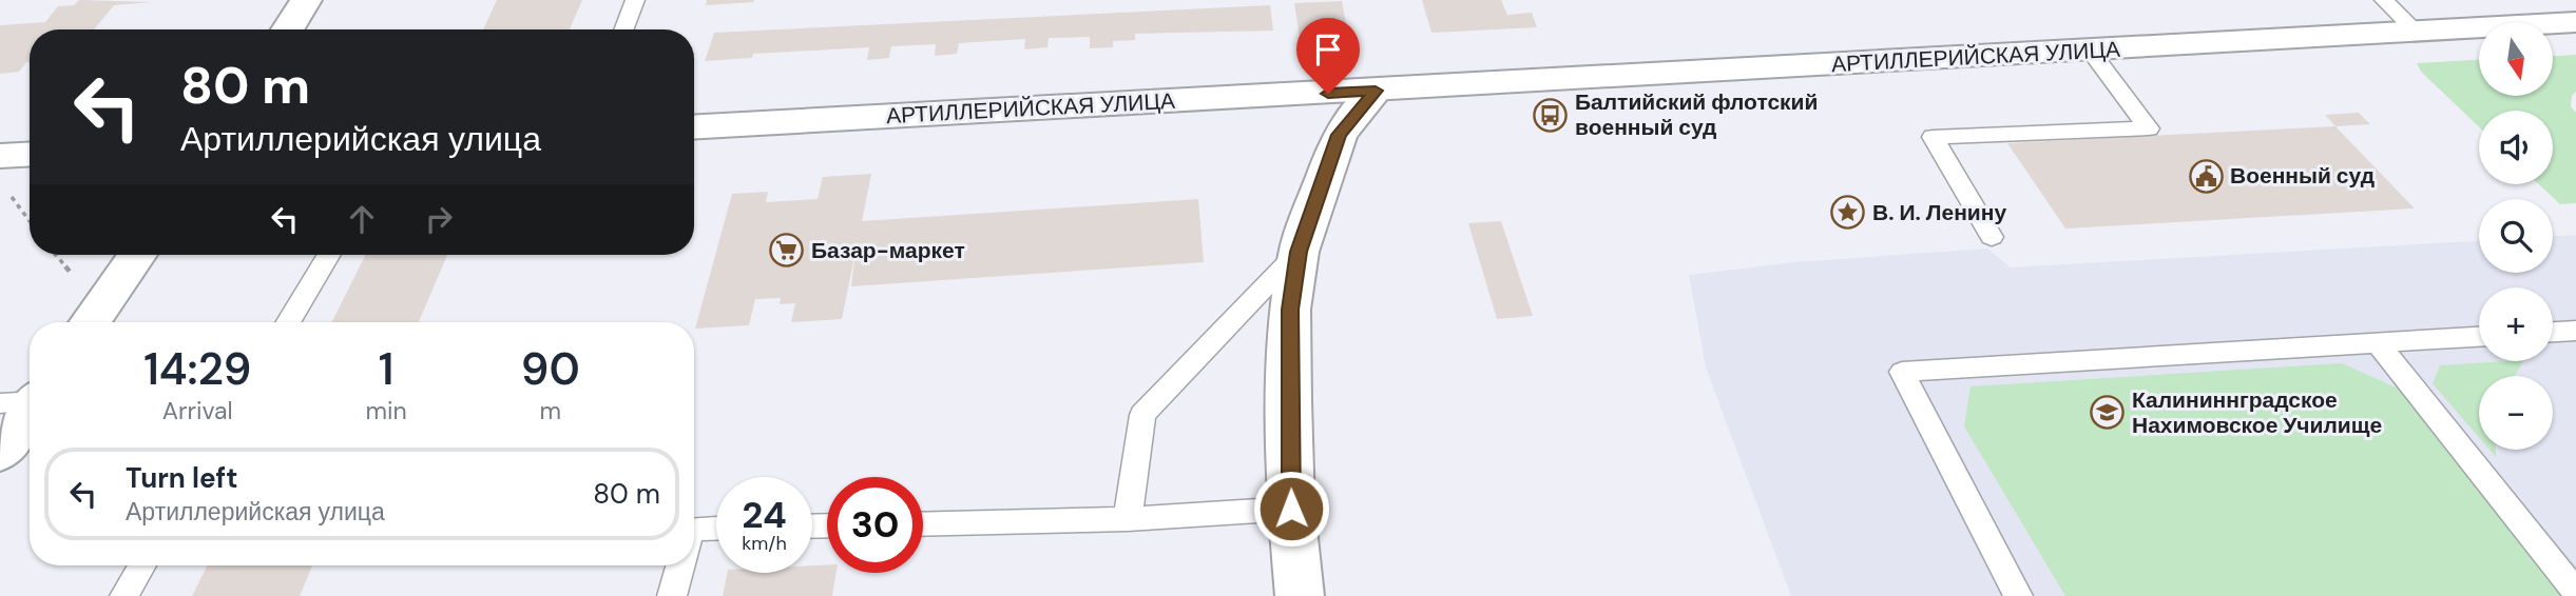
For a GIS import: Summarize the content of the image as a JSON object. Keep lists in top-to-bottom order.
{
  "streets": {
    "main road": ["АРТИЛЛЕРИЙСКАЯ УЛИЦА"]
  },
  "places": {
    "bus stop": ["Балтийский флотский военный суд"],
    "public building": ["Военный суд"],
    "place": ["В. И. Ленину"],
    "supermarket": ["Базар-маркет"],
    "school or university": ["Калининнградское Нахимовское Училище"]
  },
  "north": "bottom",
  "page": {
    "map_buttons": ["+", "−"],
    "turn": ["80 m", "Артиллерийская улица"],
    "eta": [
      "14:29",
      "Arrival",
      "1",
      "min",
      "90",
      "m"
    ],
    "list": [
      {
        "name": "Turn left",
        "note": "Артиллерийская улица",
        "value": "80 m"
      }
    ],
    "speed": "24 km/h",
    "limit": "30"
  }
}
